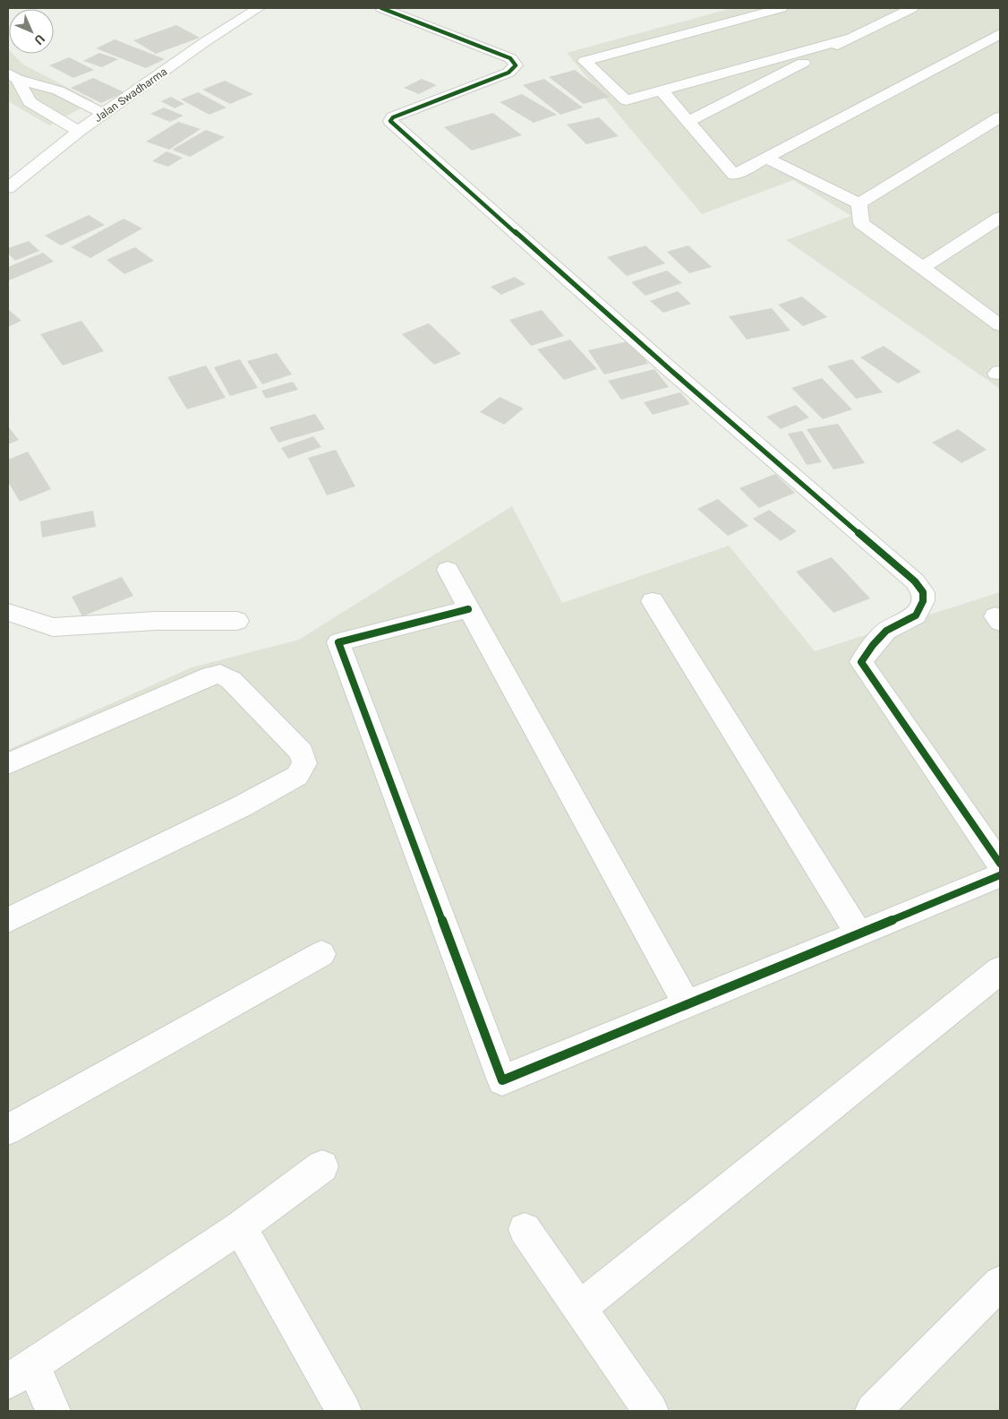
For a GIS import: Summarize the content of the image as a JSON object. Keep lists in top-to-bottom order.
{
  "streets": {
    "street": ["Jalan Swadharma"]
  },
  "north": "bottom right"
}
